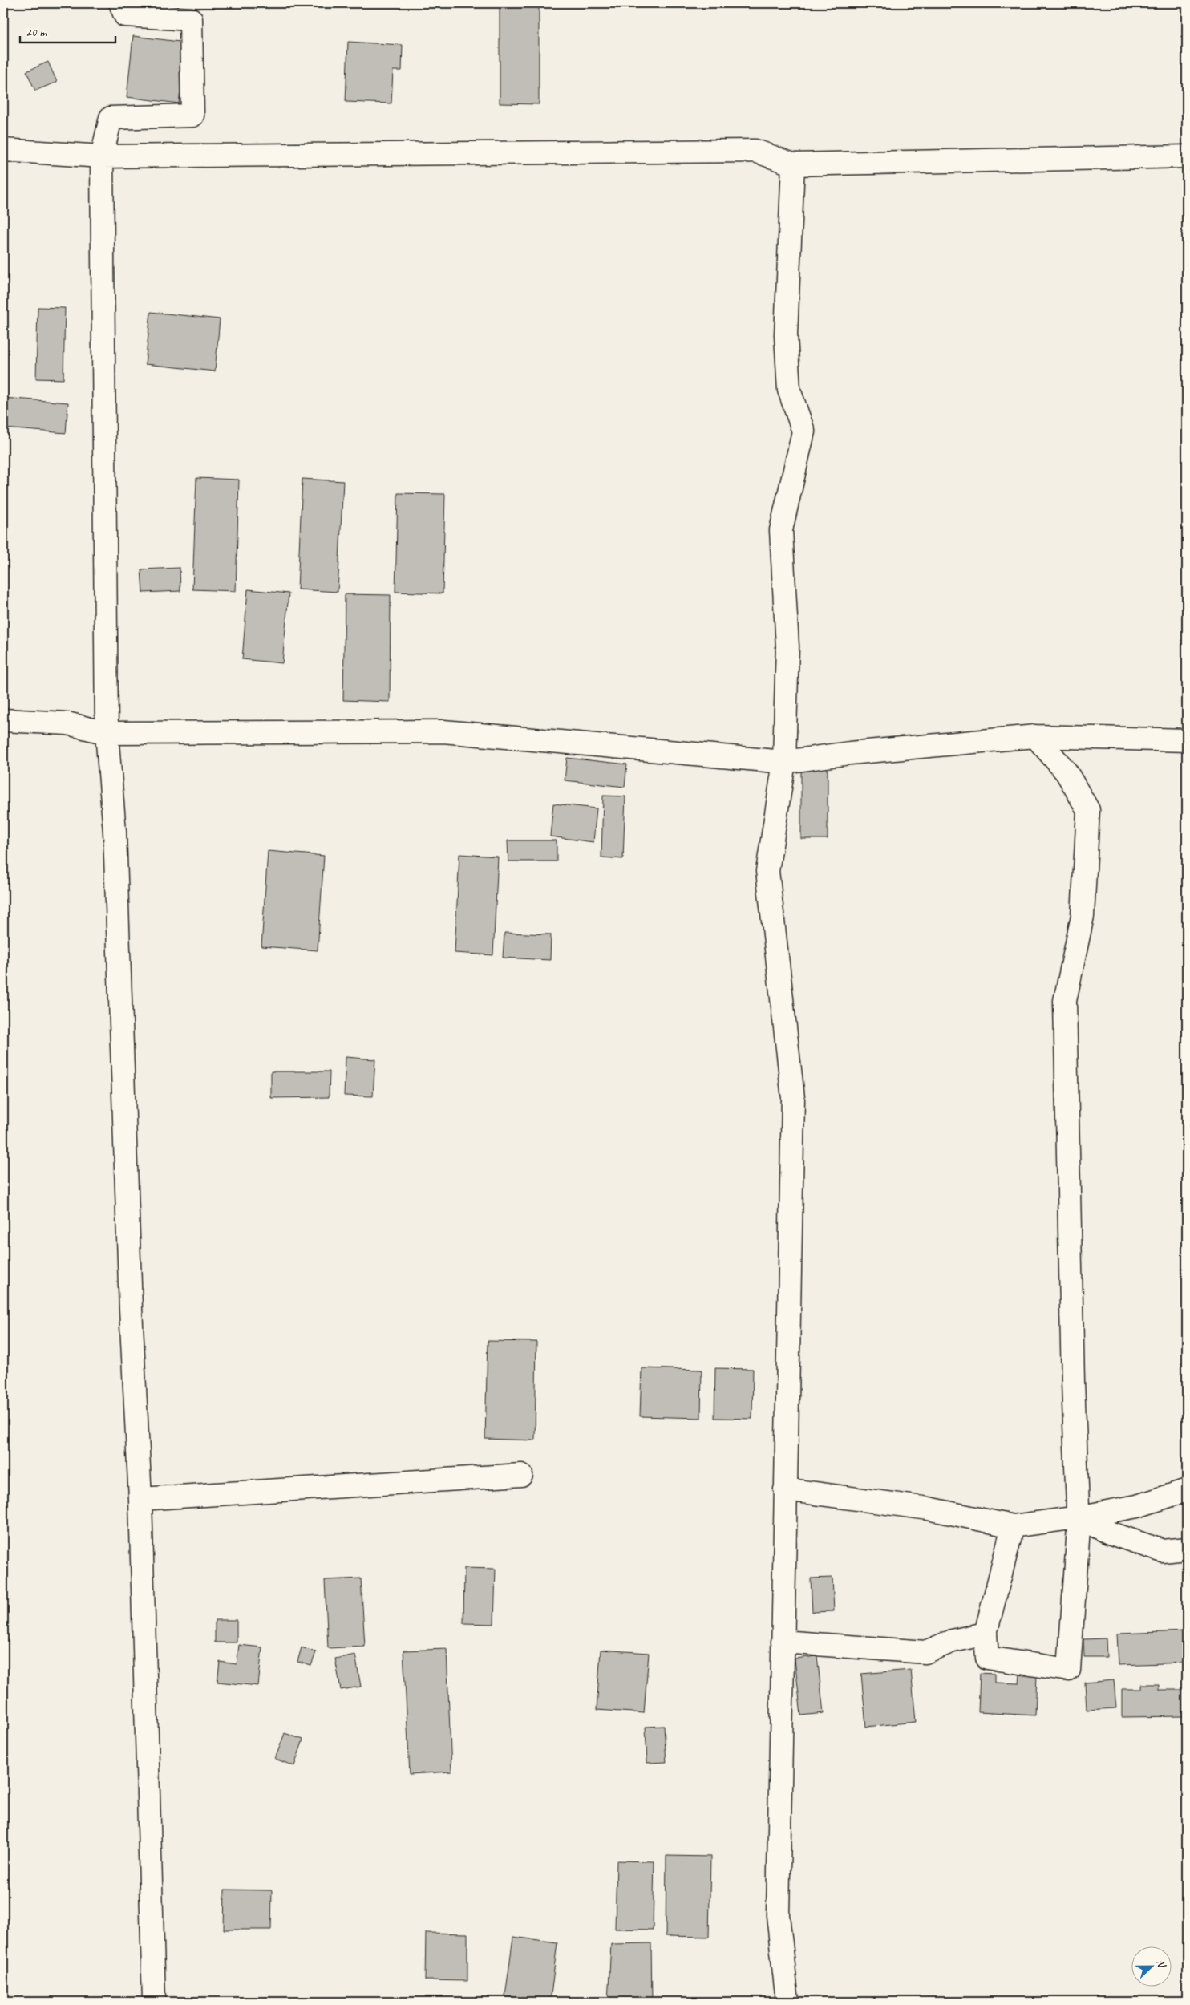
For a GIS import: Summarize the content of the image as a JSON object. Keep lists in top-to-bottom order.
{
  "scale_bar": "20 m",
  "north": "right"
}
